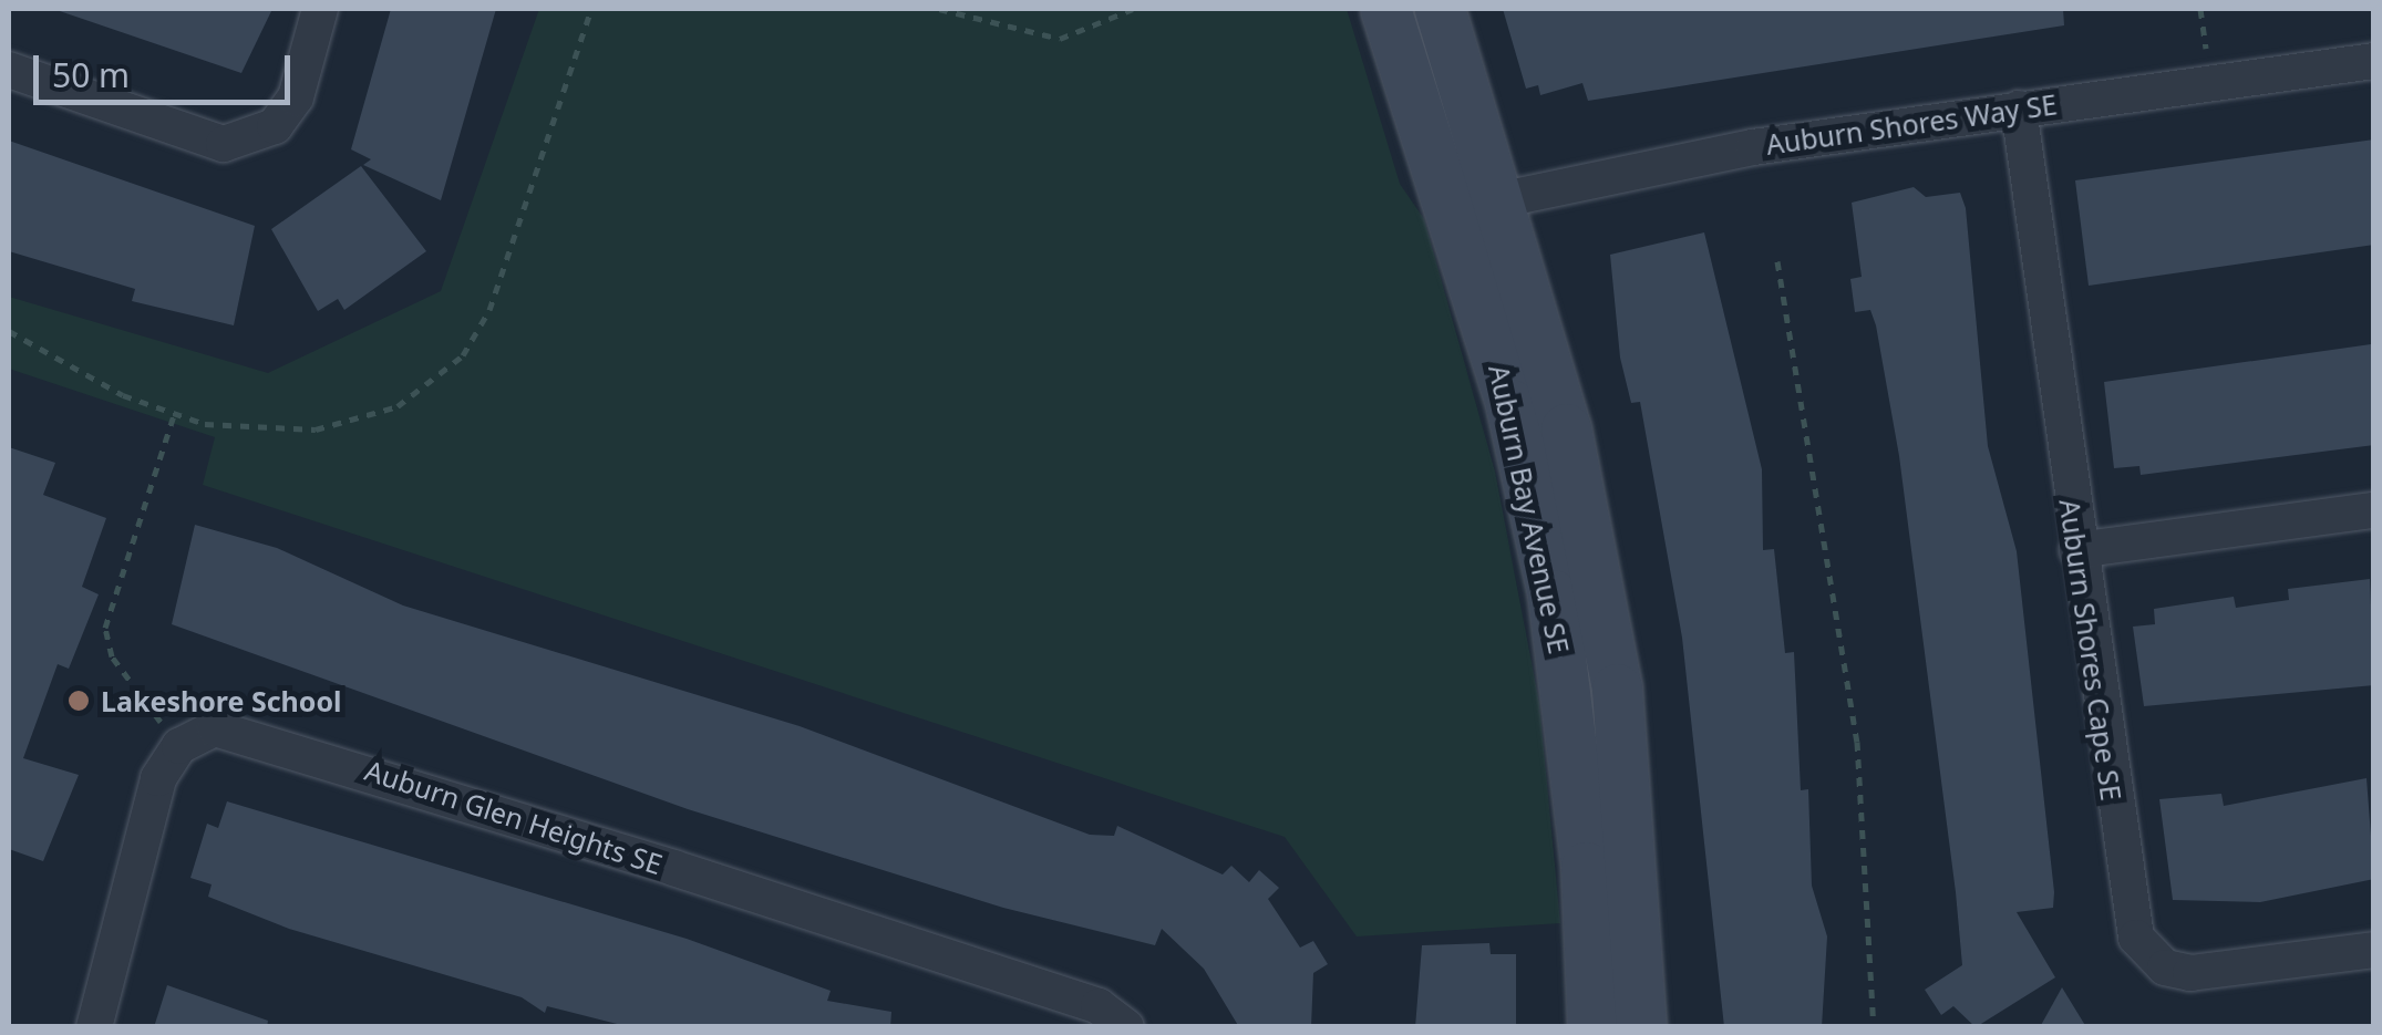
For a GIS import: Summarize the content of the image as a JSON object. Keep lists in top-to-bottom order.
{
  "streets": {
    "street": [
      "Auburn Shores Way SE",
      "Auburn Bay Avenue SE",
      "Auburn Shores Cape SE",
      "Auburn Glen Heights SE"
    ]
  },
  "crossings": [
    ["Auburn Shores Way SE", "Auburn Bay Avenue SE"],
    ["Auburn Shores Way SE", "Auburn Shores Cape SE"]
  ],
  "places": ["Lakeshore School"],
  "scale_bar": "50 m"
}
